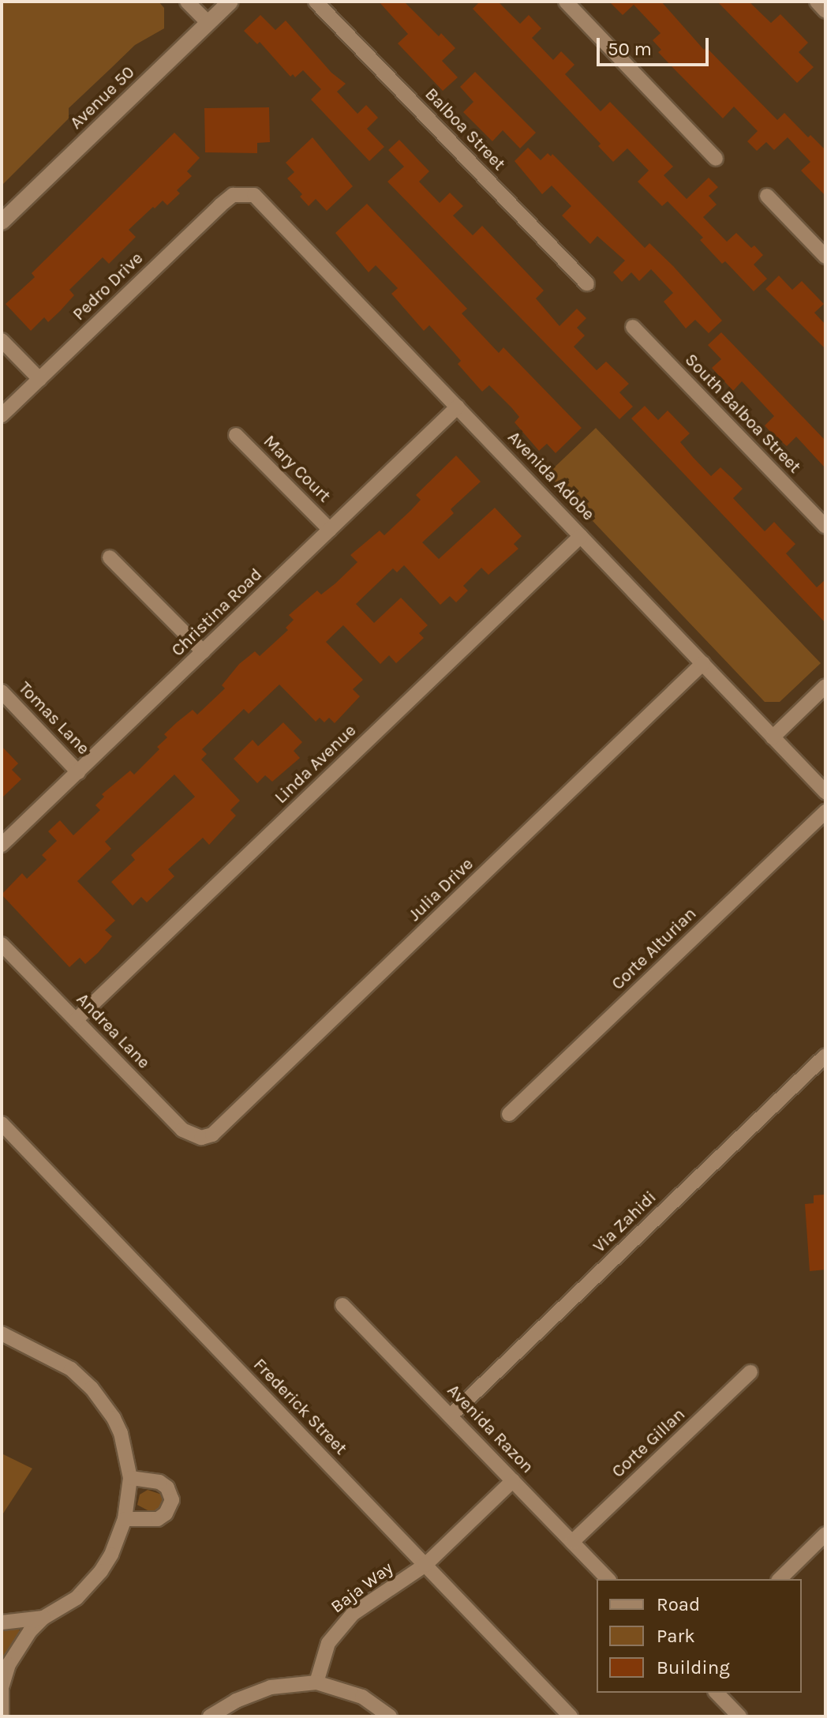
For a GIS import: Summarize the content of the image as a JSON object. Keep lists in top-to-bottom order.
{
  "streets": {
    "main road": ["Avenue 50"],
    "street": [
      "Balboa Street",
      "Pedro Drive",
      "South Balboa Street",
      "Mary Court",
      "Avenida Adobe",
      "Christina Road",
      "Tomas Lane",
      "Linda Avenue",
      "Julia Drive",
      "Corte Alturian",
      "Andrea Lane",
      "Via Zahidi",
      "Frederick Street",
      "Avenida Razon",
      "Corte Gillan",
      "Baja Way"
    ]
  },
  "crossings": [
    ["Pedro Drive", "Avenida Adobe"],
    ["Mary Court", "Christina Road"],
    ["Avenida Adobe", "Christina Road"],
    ["Avenida Adobe", "Linda Avenue"],
    ["Avenida Adobe", "Julia Drive"],
    ["Christina Road", "Tomas Lane"],
    ["Linda Avenue", "Andrea Lane"],
    ["Julia Drive", "Andrea Lane"],
    ["Via Zahidi", "Avenida Razon"],
    ["Frederick Street", "Baja Way"],
    ["Avenida Razon", "Corte Gillan"],
    ["Avenida Razon", "Baja Way"]
  ],
  "legend": ["Road", "Park", "Building"],
  "scale_bar": "50 m"
}
